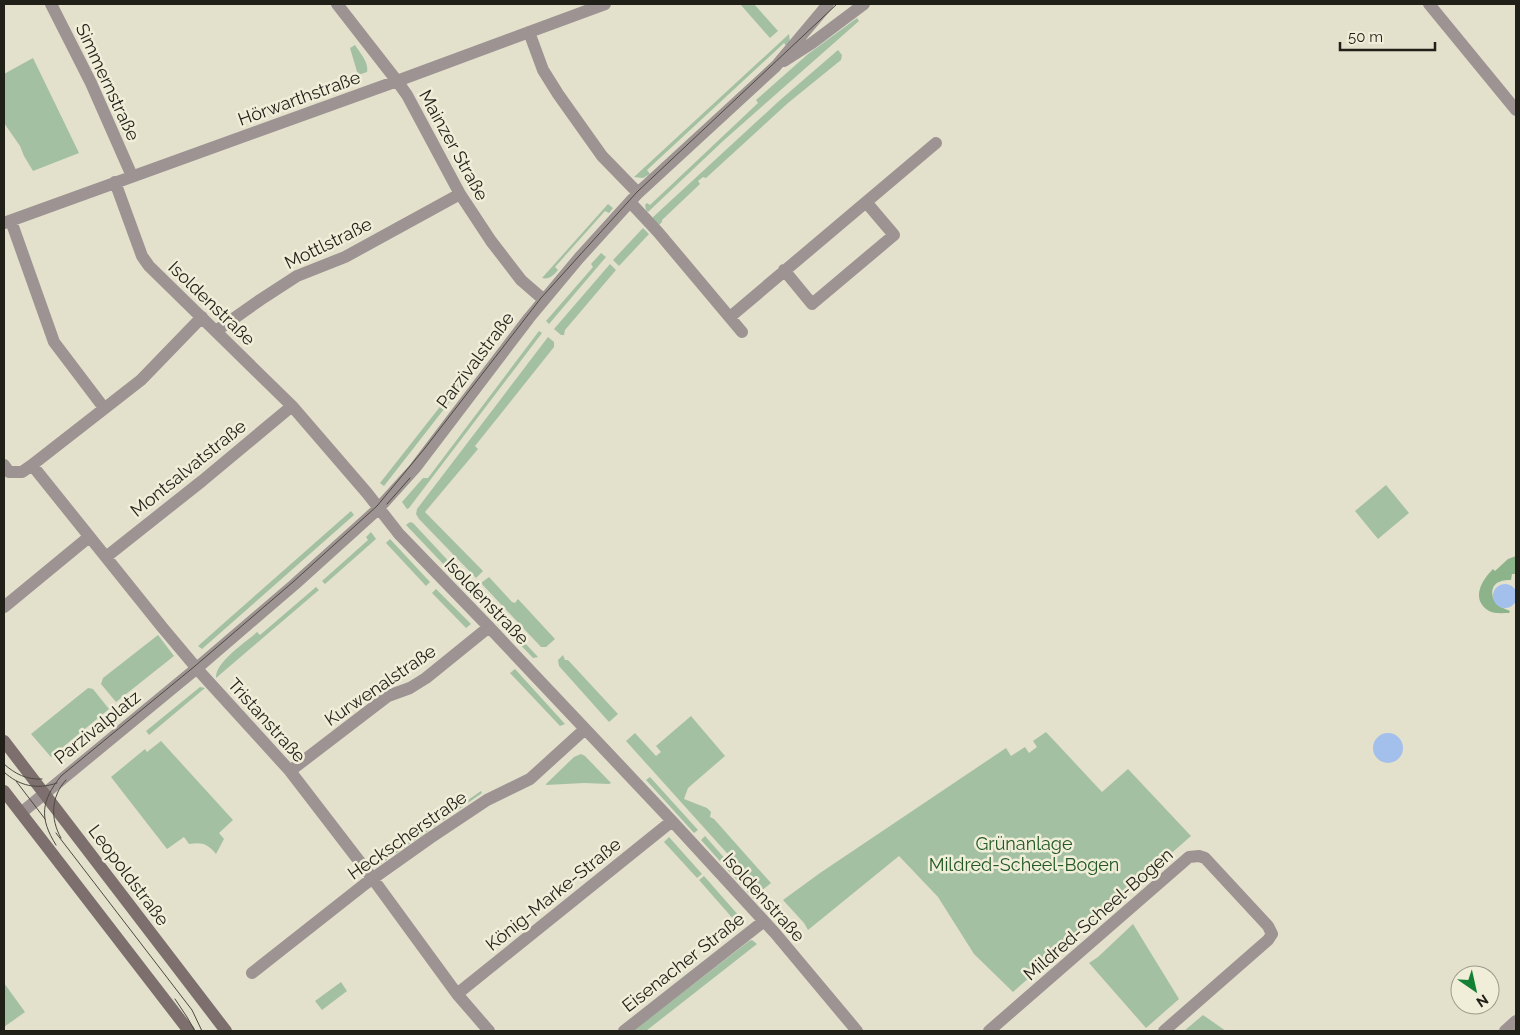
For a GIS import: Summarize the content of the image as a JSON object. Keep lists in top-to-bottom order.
{
  "streets": {
    "main road": ["Leopoldstraße"],
    "street": [
      "Simmernstraße",
      "Hörwarthstraße",
      "Mainzer Straße",
      "Mottlstraße",
      "Isoldenstraße",
      "Parzivalstraße",
      "Montsalvatstraße",
      "Kurwenalstraße",
      "Tristanstraße",
      "Parzivalplatz",
      "Heckscherstraße",
      "König-Marke-Straße",
      "Mildred-Scheel-Bogen",
      "Eisenacher Straße"
    ]
  },
  "crossings": [
    ["Simmernstraße", "Hörwarthstraße"],
    ["Hörwarthstraße", "Mainzer Straße"],
    ["Hörwarthstraße", "Isoldenstraße"],
    ["Mainzer Straße", "Mottlstraße"],
    ["Mainzer Straße", "Parzivalstraße"],
    ["Mottlstraße", "Isoldenstraße"],
    ["Isoldenstraße", "Parzivalstraße"],
    ["Isoldenstraße", "Montsalvatstraße"],
    ["Isoldenstraße", "Kurwenalstraße"],
    ["Isoldenstraße", "Heckscherstraße"],
    ["Isoldenstraße", "König-Marke-Straße"],
    ["Isoldenstraße", "Eisenacher Straße"],
    ["Parzivalstraße", "Tristanstraße"],
    ["Parzivalstraße", "Parzivalplatz"],
    ["Montsalvatstraße", "Tristanstraße"],
    ["Kurwenalstraße", "Tristanstraße"],
    ["Tristanstraße", "Parzivalplatz"],
    ["Tristanstraße", "Heckscherstraße"],
    ["Tristanstraße", "König-Marke-Straße"],
    ["Parzivalplatz", "Leopoldstraße"]
  ],
  "parks": ["Grünanlage Mildred-Scheel-Bogen"],
  "scale_bar": "50 m",
  "north": "bottom right"
}
